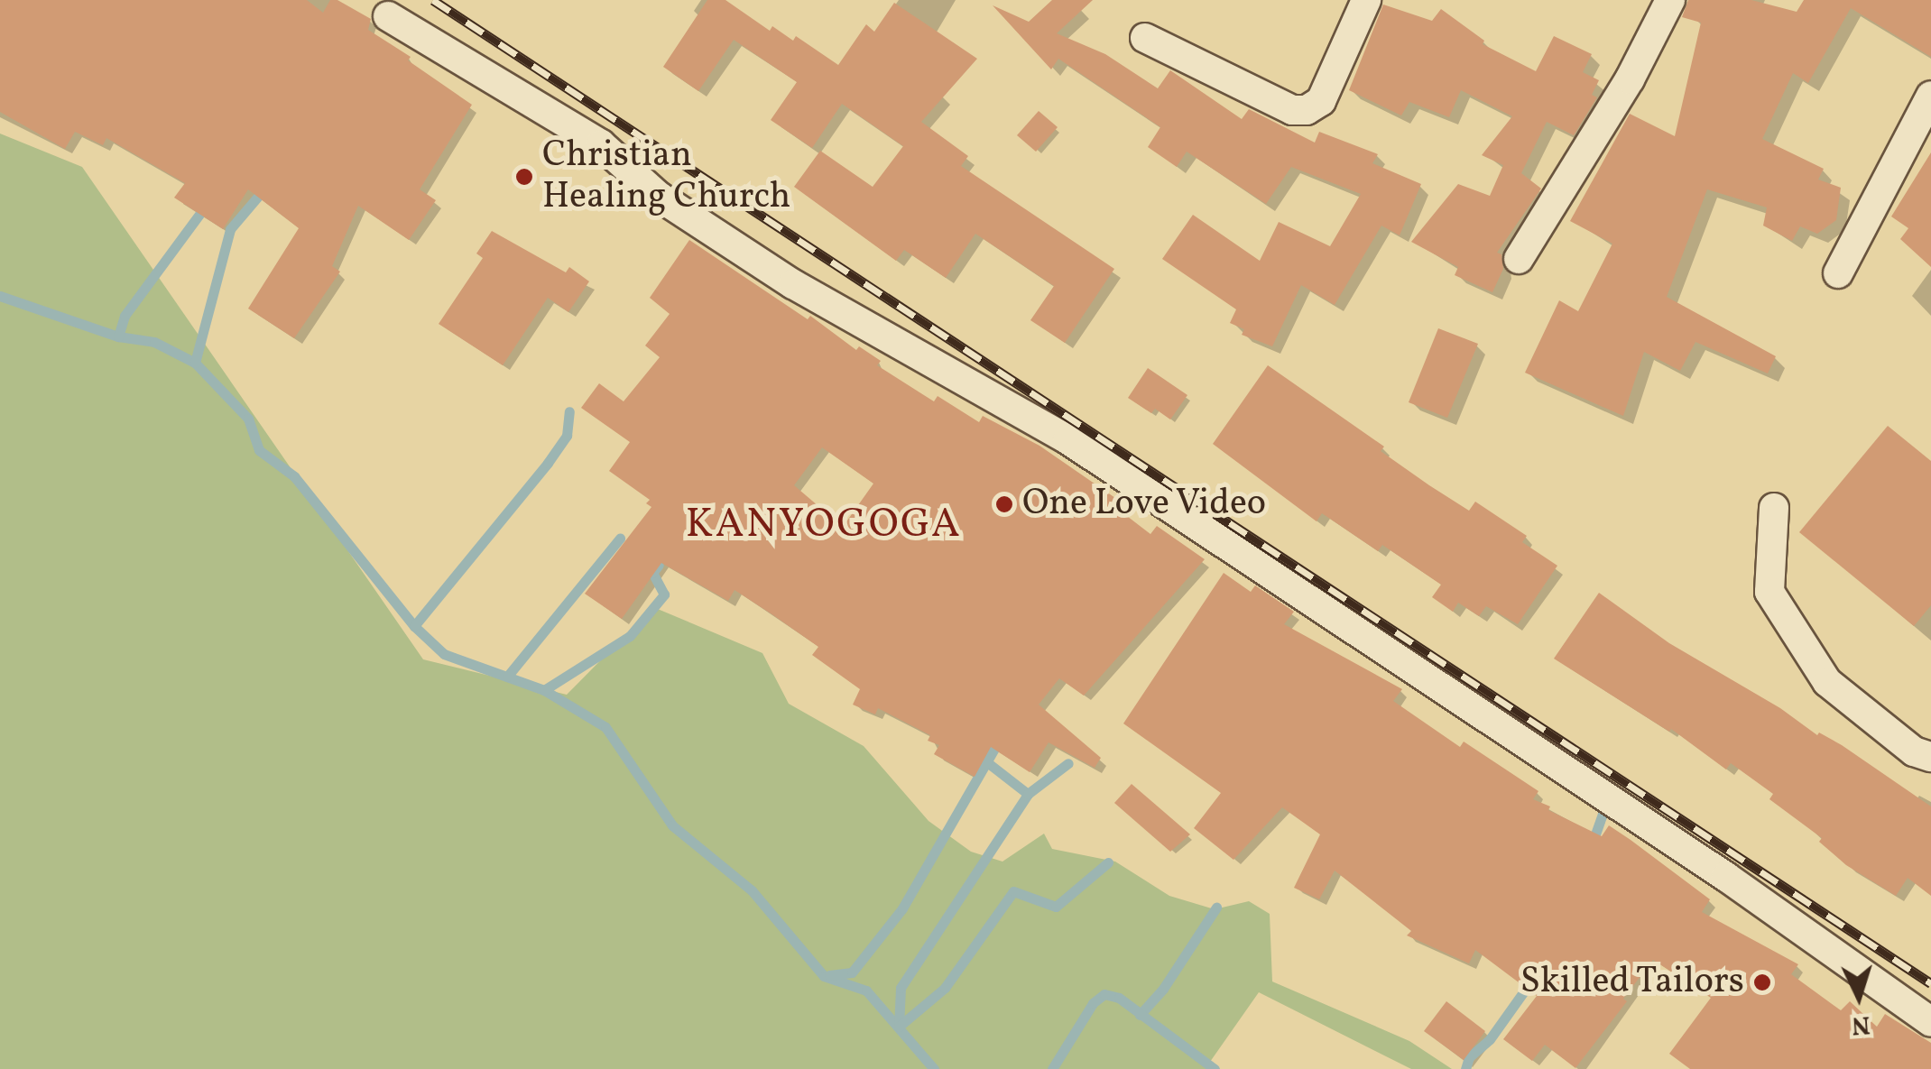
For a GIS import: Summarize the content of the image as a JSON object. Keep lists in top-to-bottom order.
{
  "districts": ["KANYOGOGA"],
  "places": ["Christian Healing Church", "One Love Video", "Skilled Tailors"],
  "north": "bottom"
}
